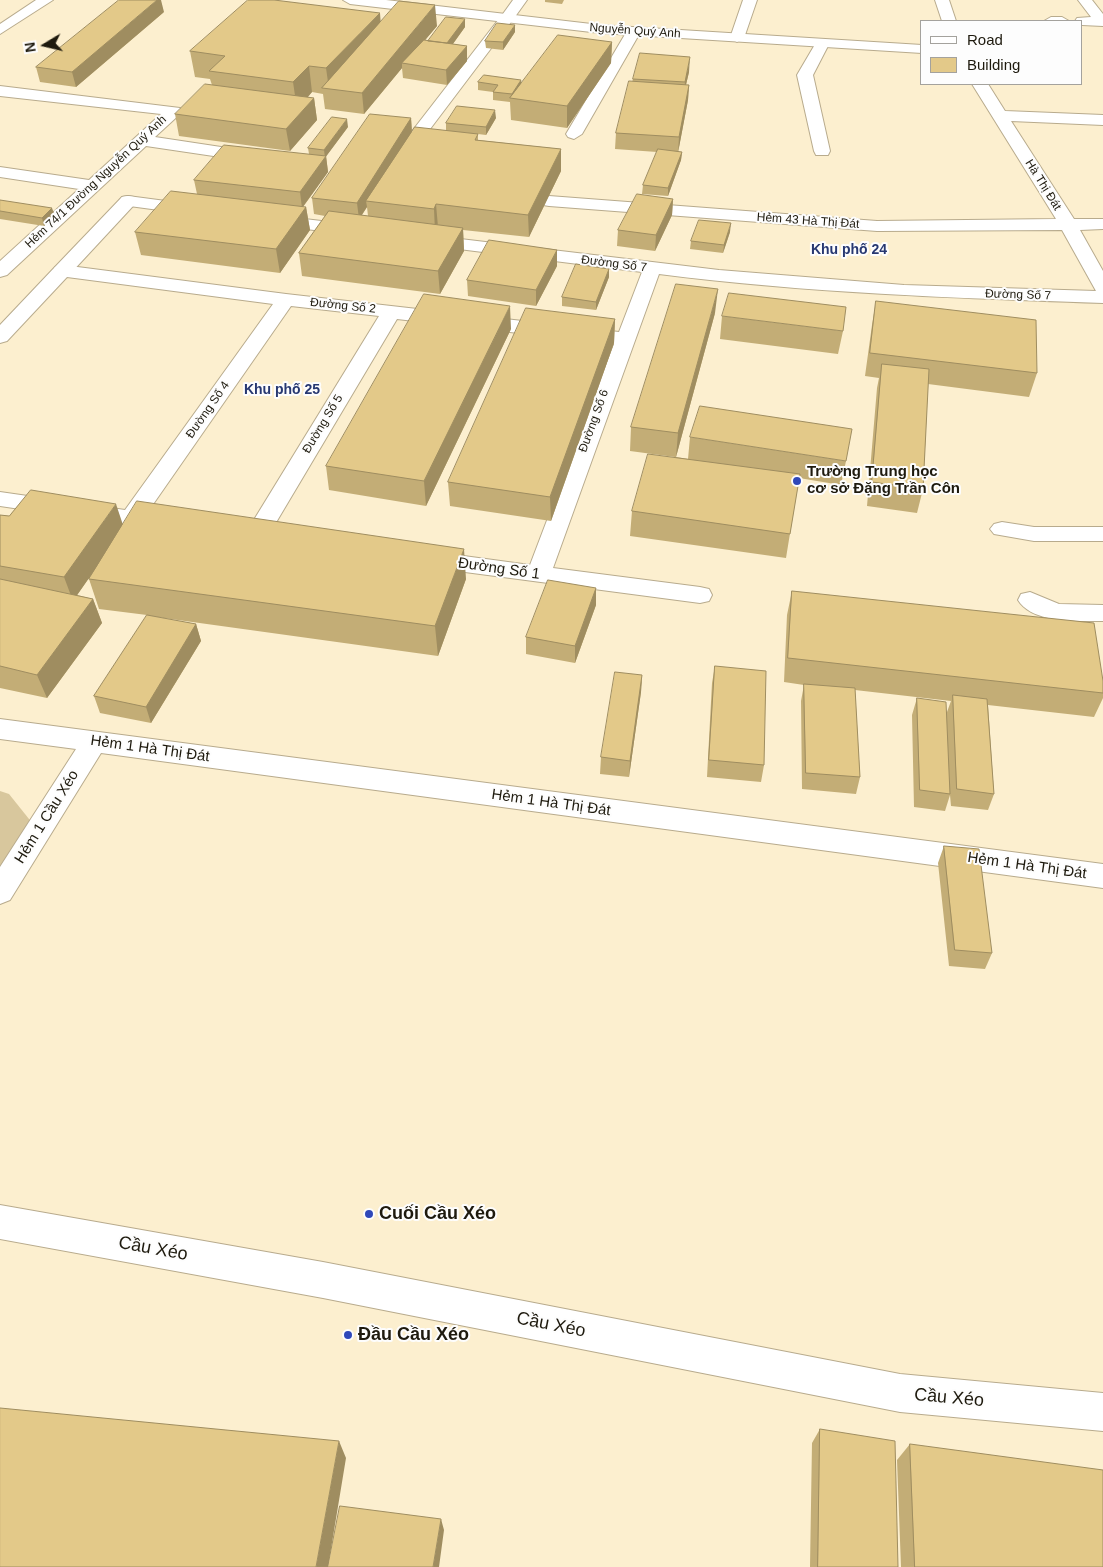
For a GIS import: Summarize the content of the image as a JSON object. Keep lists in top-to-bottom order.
{
  "streets": {
    "street": [
      "Nguyễn Quý Anh",
      "Hẻm 74/1 Đường Nguyễn Quý Anh",
      "Hà Thị Đát",
      "Hẻm 43 Hà Thị Đát",
      "Đường Số 7",
      "Đường Số 2",
      "Đường Số 4",
      "Đường Số 6",
      "Đường Số 5",
      "Đường Số 1",
      "Hẻm 1 Hà Thị Đát",
      "Hẻm 1 Cầu Xéo",
      "Cầu Xéo"
    ]
  },
  "crossings": [
    ["Hà Thị Đát", "Hẻm 43 Hà Thị Đát"],
    ["Đường Số 7", "Đường Số 6"],
    ["Đường Số 2", "Đường Số 4"],
    ["Đường Số 2", "Đường Số 6"],
    ["Đường Số 2", "Đường Số 5"],
    ["Đường Số 6", "Đường Số 1"],
    ["Hẻm 1 Hà Thị Đát", "Hẻm 1 Cầu Xéo"]
  ],
  "districts": ["Khu phố 24", "Khu phố 25"],
  "places": ["Trường Trung học cơ sở Đặng Trần Côn", "Cuối Cầu Xéo", "Đầu Cầu Xéo"],
  "legend": ["Road", "Building"],
  "north": "left"
}
